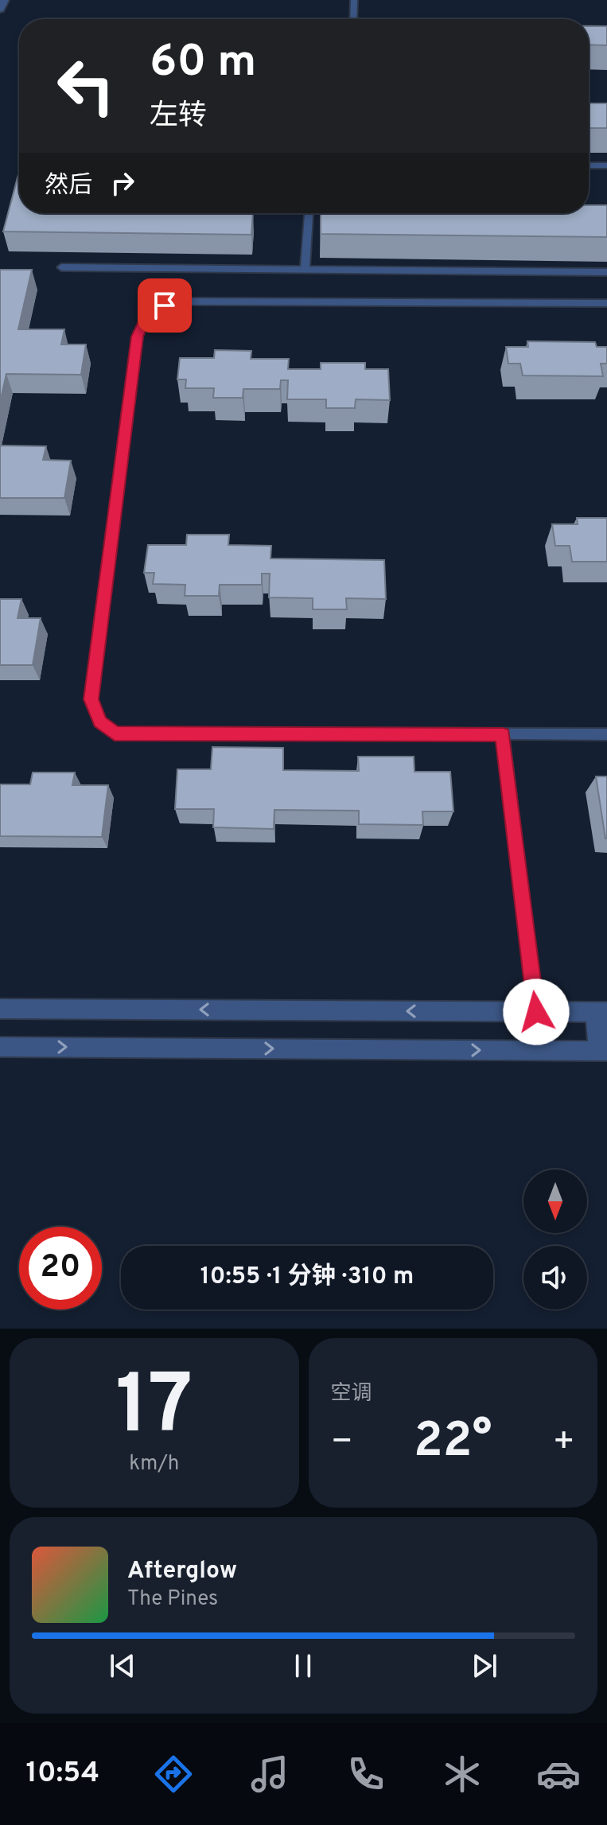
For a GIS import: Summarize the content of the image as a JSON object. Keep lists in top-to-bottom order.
{
  "north": "bottom",
  "page": {
    "turn": ["60 m", "左转"],
    "then": "然后",
    "limit": "20",
    "trip": "10:55 · 1 分钟 · 310 m",
    "tile": [
      ["17", "km/h"],
      "空调"
    ],
    "heat": ["−", "22°", "+"],
    "song": ["Afterglow", "The Pines"],
    "tabs": "10:54"
  }
}
